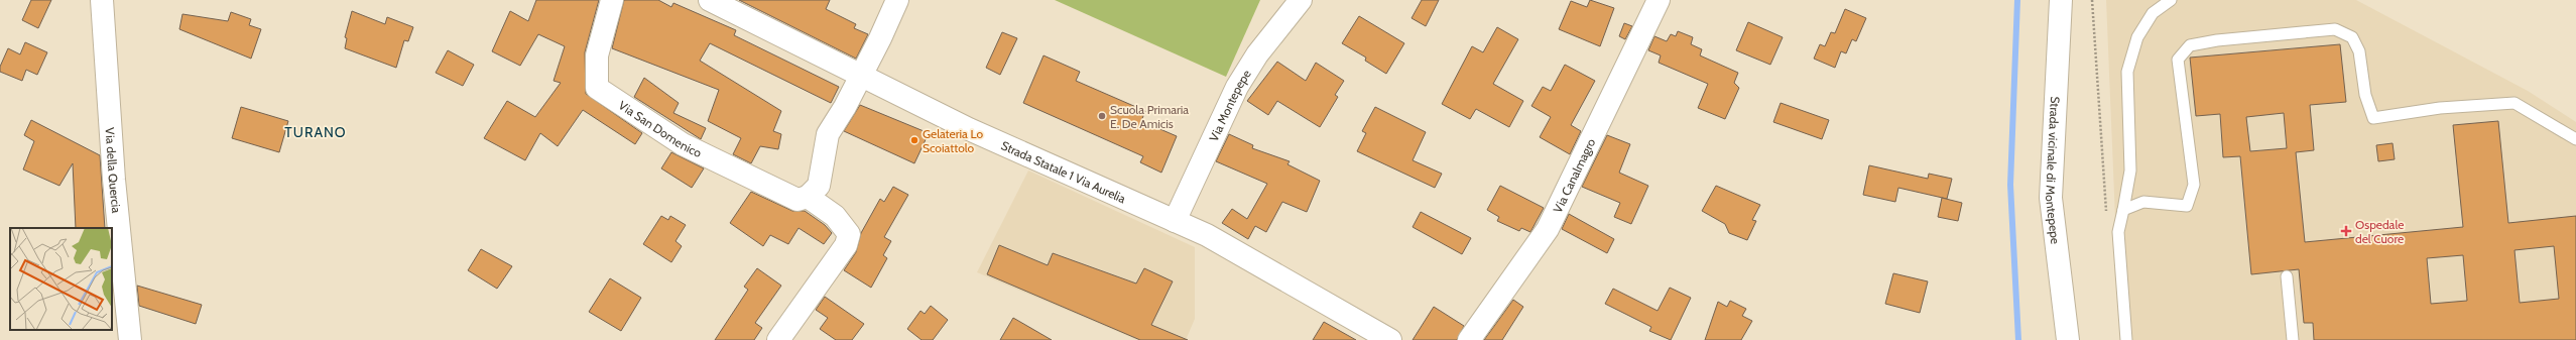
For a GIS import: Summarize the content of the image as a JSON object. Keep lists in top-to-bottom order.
{
  "streets": {
    "street": [
      "Via Montepepe",
      "Via San Domenico",
      "Via della Quercia",
      "Strada vicinale di Montepepe",
      "Strada Statale 1 Via Aurelia",
      "Via Canalmagro"
    ]
  },
  "crossings": [
    ["Via Montepepe", "Strada Statale 1 Via Aurelia"]
  ],
  "districts": ["TURANO"],
  "places": {
    "other": ["Scuola Primaria E. De Amicis", "Gelateria Lo Scoiattolo"],
    "health": ["Ospedale del Cuore"]
  }
}
